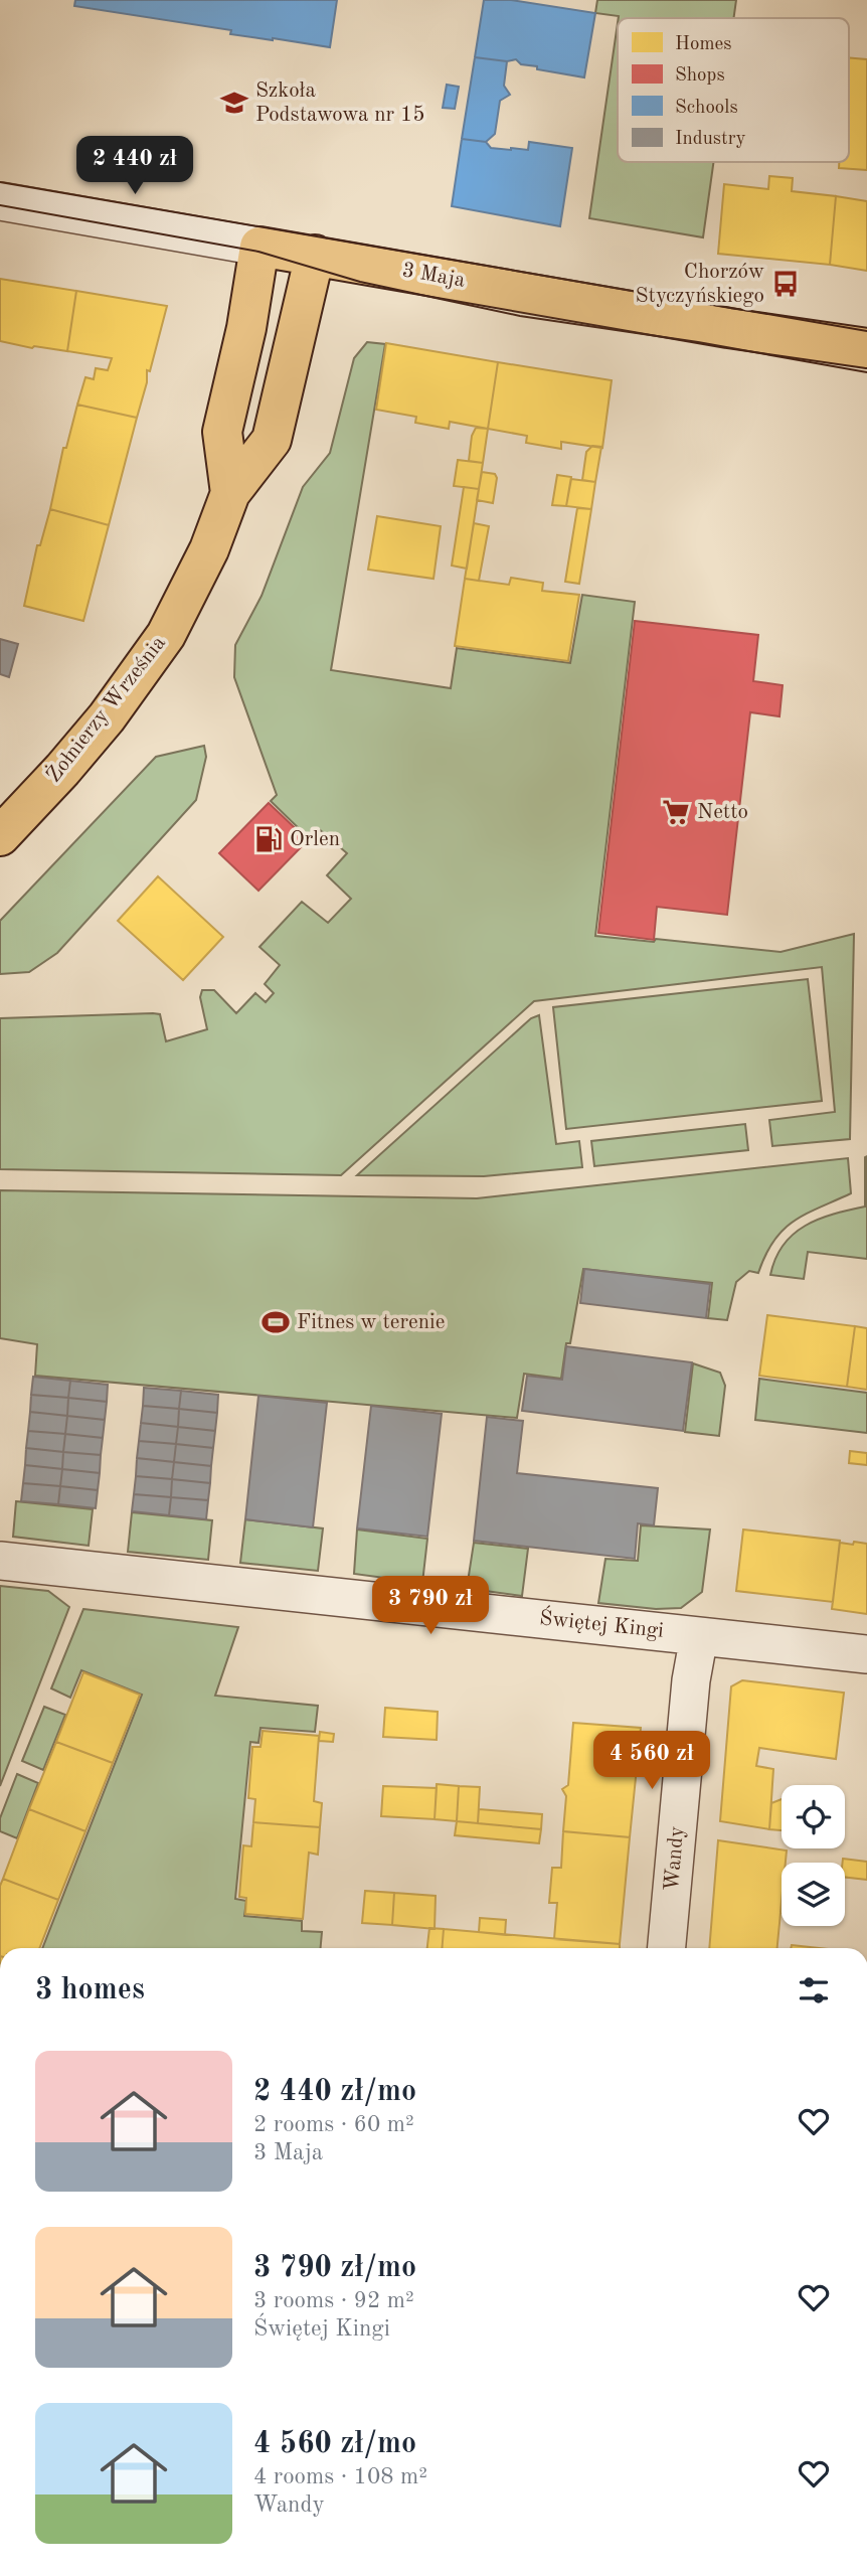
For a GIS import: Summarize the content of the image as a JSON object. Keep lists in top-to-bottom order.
{
  "streets": {
    "main road": ["3 Maja", "Żołnierzy Września"],
    "street": ["Świętej Kingi", "Wandy"]
  },
  "crossings": [
    ["3 Maja", "Żołnierzy Września"],
    ["Świętej Kingi", "Wandy"]
  ],
  "places": {
    "school or university": ["Szkoła Podstawowa nr 15"],
    "bus stop": ["Chorzów Styczyńskiego"],
    "supermarket": ["Netto"],
    "fuel station": ["Orlen"],
    "sports": ["Fitnes w terenie"]
  },
  "legend": [
    "Homes",
    "Shops",
    "Schools",
    "Industry"
  ],
  "page": {
    "price": ["2 440 zł", "3 790 zł", "4 560 zł"],
    "heading": "3 homes",
    "list": [
      {
        "name": "2 440 zł/mo",
        "note": "2 rooms · 60 m² · 3 Maja"
      },
      {
        "name": "3 790 zł/mo",
        "note": "3 rooms · 92 m² · Świętej Kingi"
      },
      {
        "name": "4 560 zł/mo",
        "note": "4 rooms · 108 m² · Wandy"
      }
    ]
  }
}
